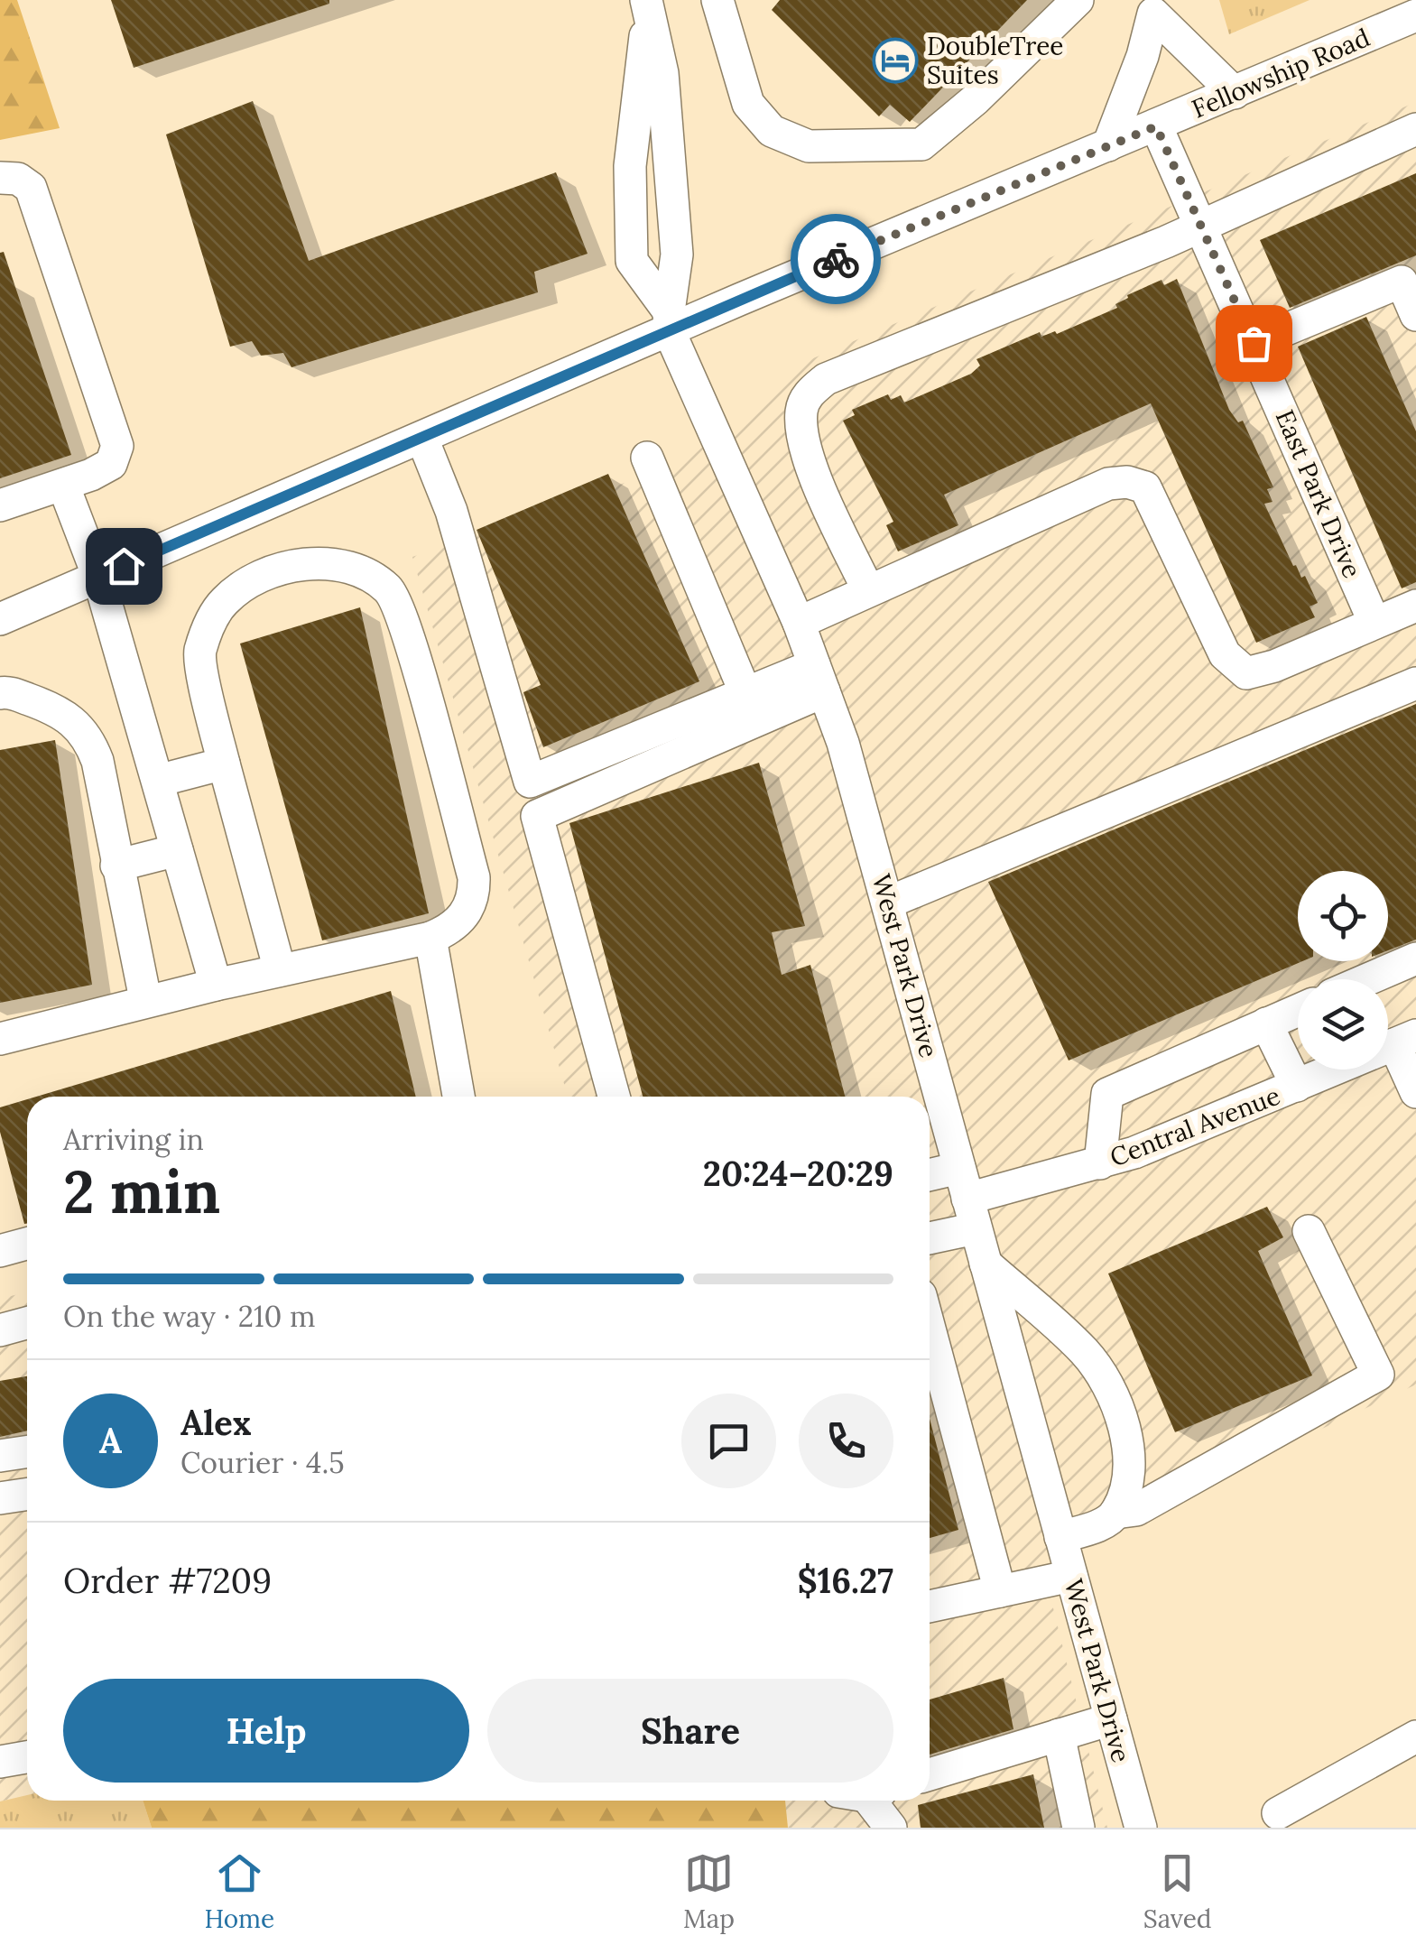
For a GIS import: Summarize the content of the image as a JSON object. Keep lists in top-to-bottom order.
{
  "streets": {
    "street": [
      "Fellowship Road",
      "East Park Drive",
      "West Park Drive",
      "Central Avenue"
    ]
  },
  "crossings": [
    ["Fellowship Road", "East Park Drive"],
    ["Fellowship Road", "West Park Drive"],
    ["West Park Drive", "Central Avenue"]
  ],
  "places": {
    "hotel": ["DoubleTree Suites"]
  },
  "page": {
    "heading": ["2 min", "Arriving in", "20:24–20:29"],
    "panel": [
      "Alex",
      "Courier · 4.5",
      "Order #7209",
      "$16.27"
    ],
    "bar": "On the way · 210 m",
    "round": "A",
    "buttons": ["Help", "Share"],
    "tabs": ["Home", "Map", "Saved"]
  }
}
